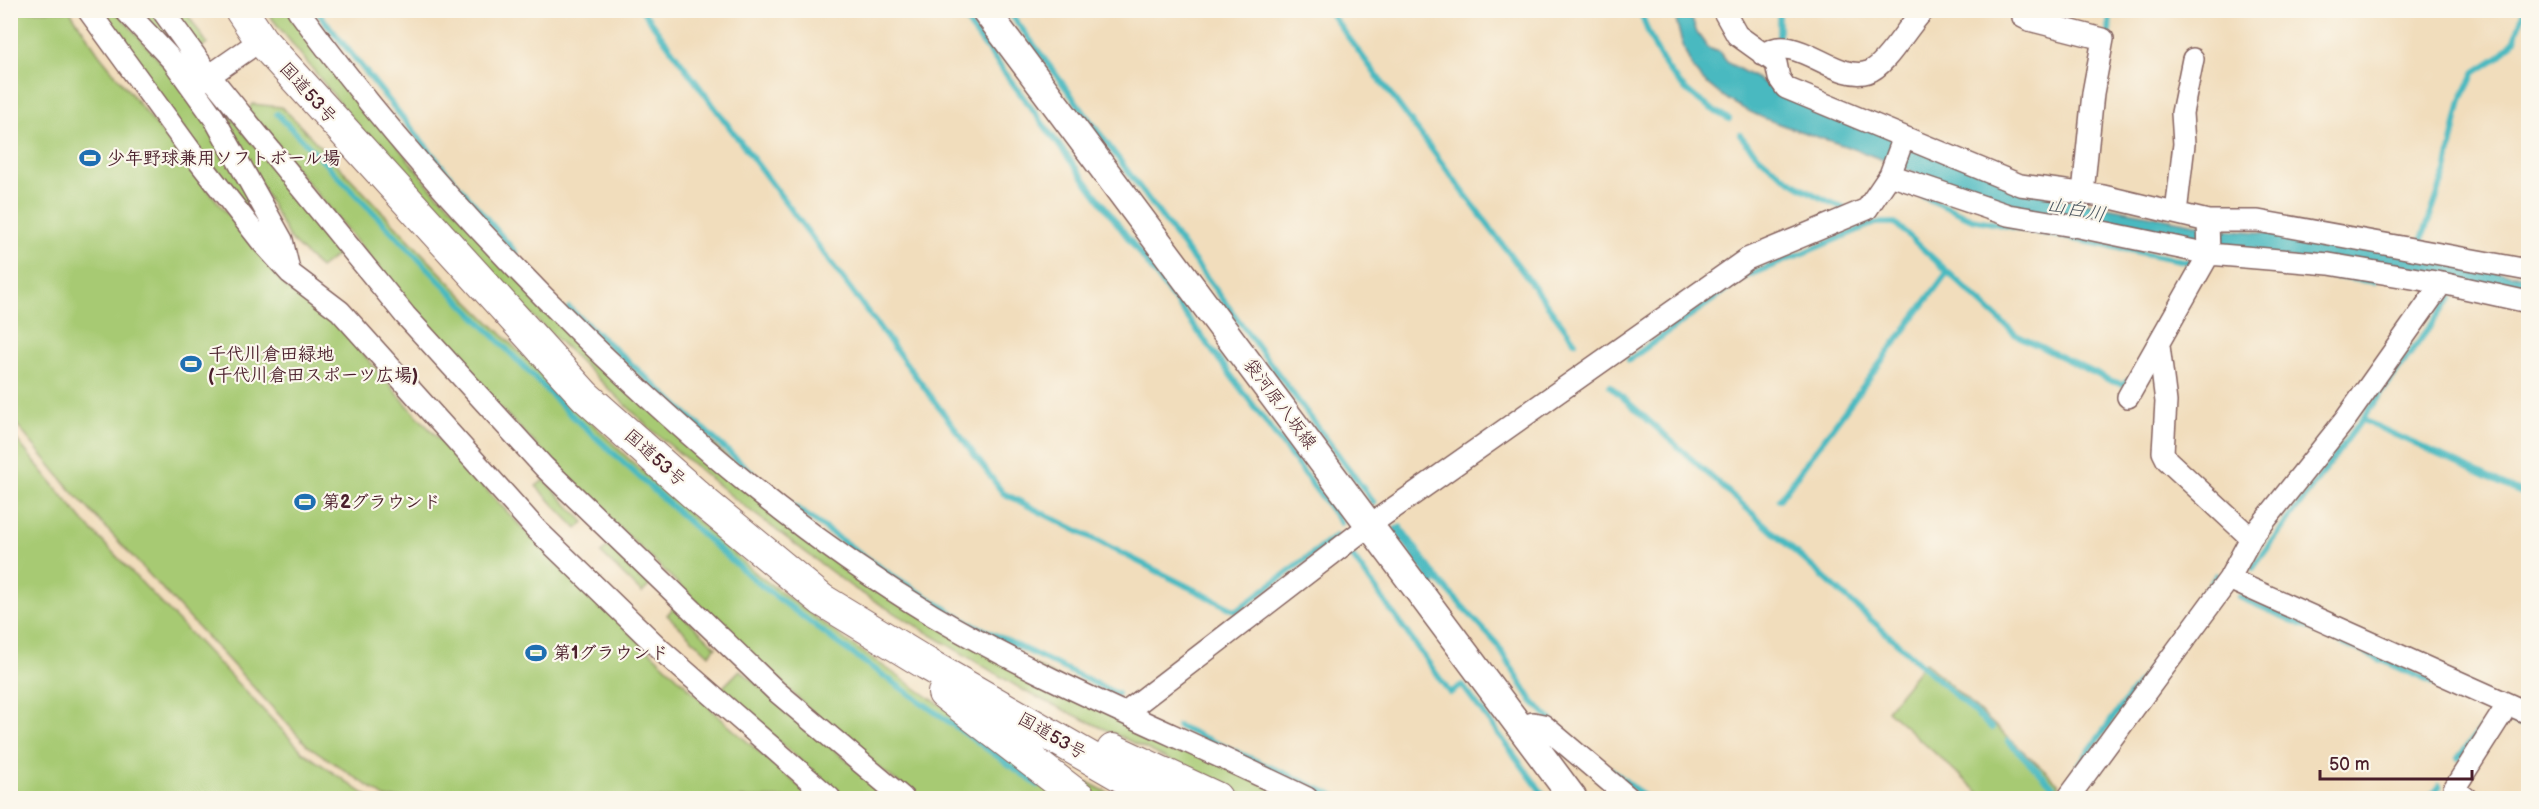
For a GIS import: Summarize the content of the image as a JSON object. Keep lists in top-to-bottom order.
{
  "streets": {
    "highway": ["国道53号"],
    "main road": ["袋河原八坂線"]
  },
  "water": ["山白川"],
  "places": {
    "sports": [
      "少年野球兼用ソフトボール場",
      "千代川倉田緑地 (千代川倉田スポーツ広場)",
      "第2グラウンド",
      "第1グラウンド"
    ]
  },
  "scale_bar": "50 m"
}
